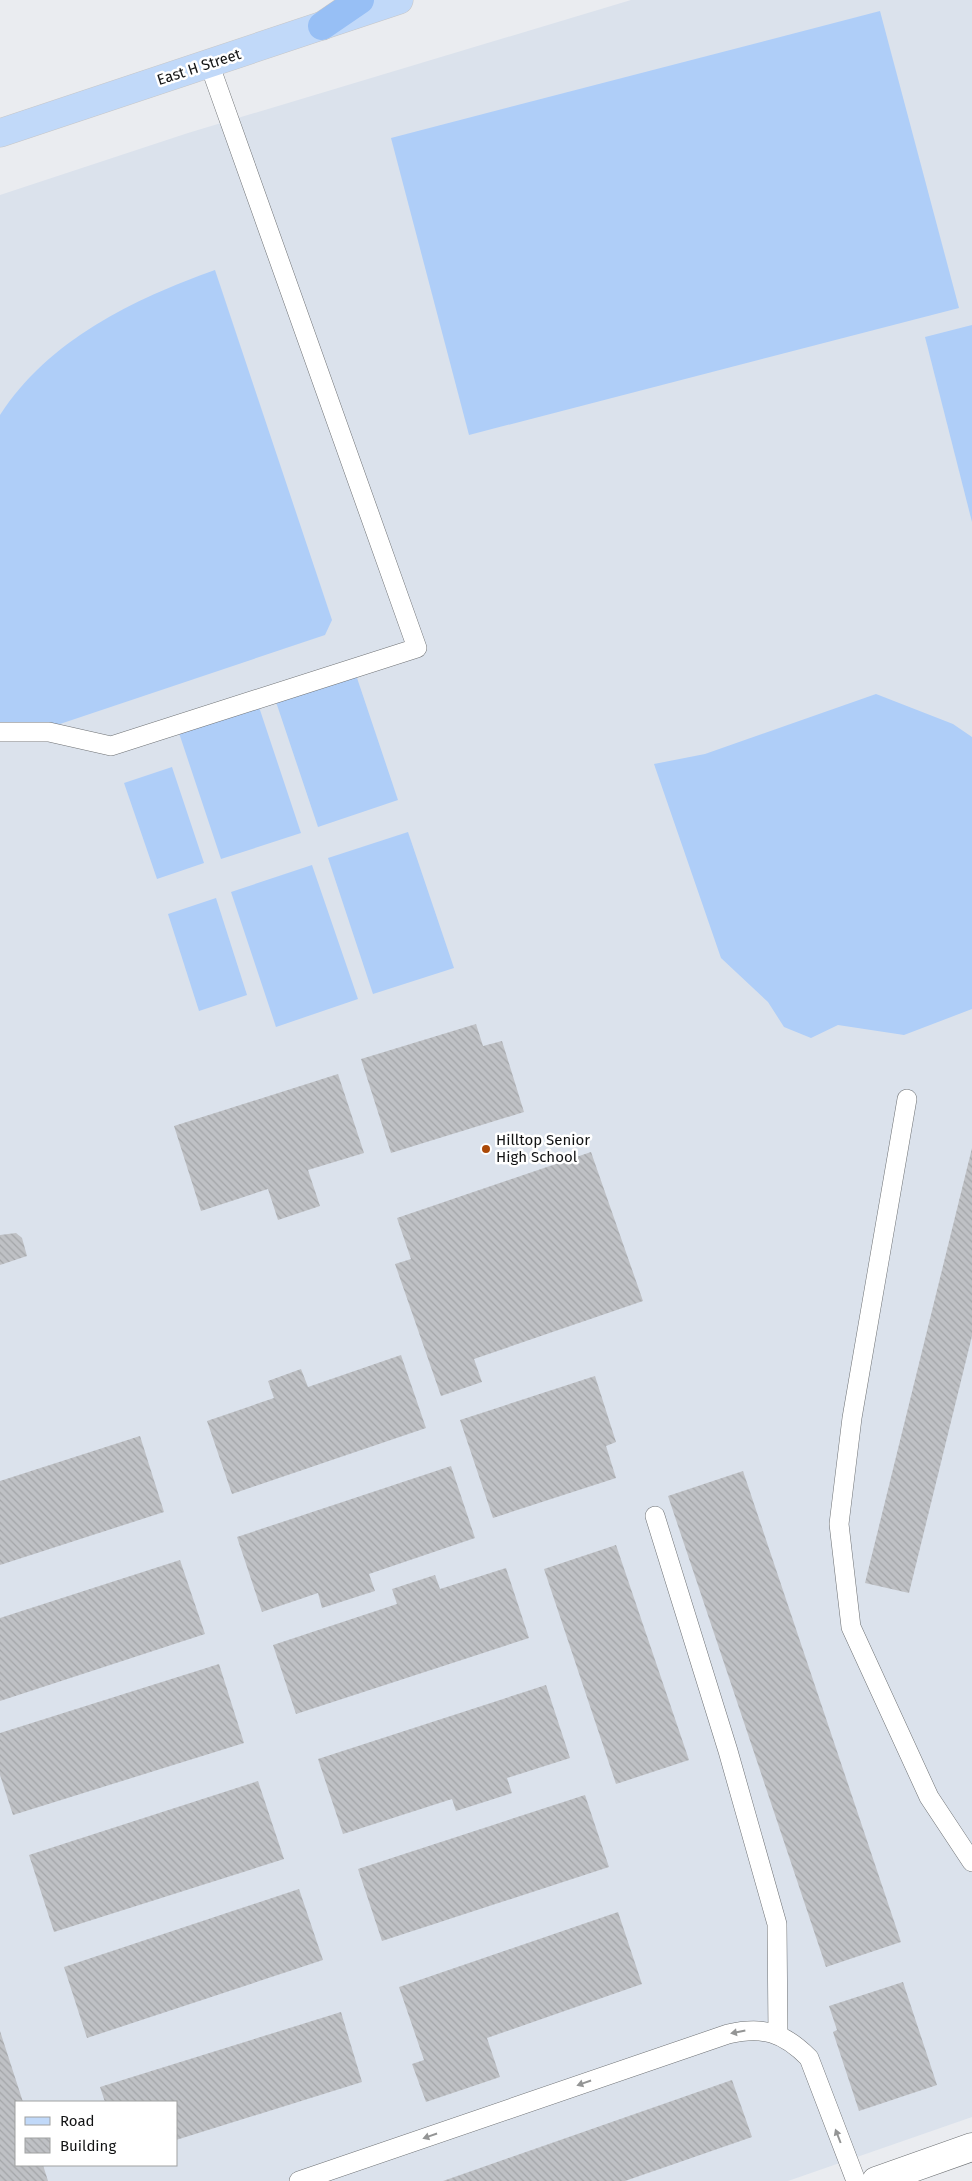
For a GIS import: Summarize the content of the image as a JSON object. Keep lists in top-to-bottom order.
{
  "streets": {
    "main road": ["East H Street"]
  },
  "places": ["Hilltop Senior High School"],
  "legend": ["Road", "Building"]
}
